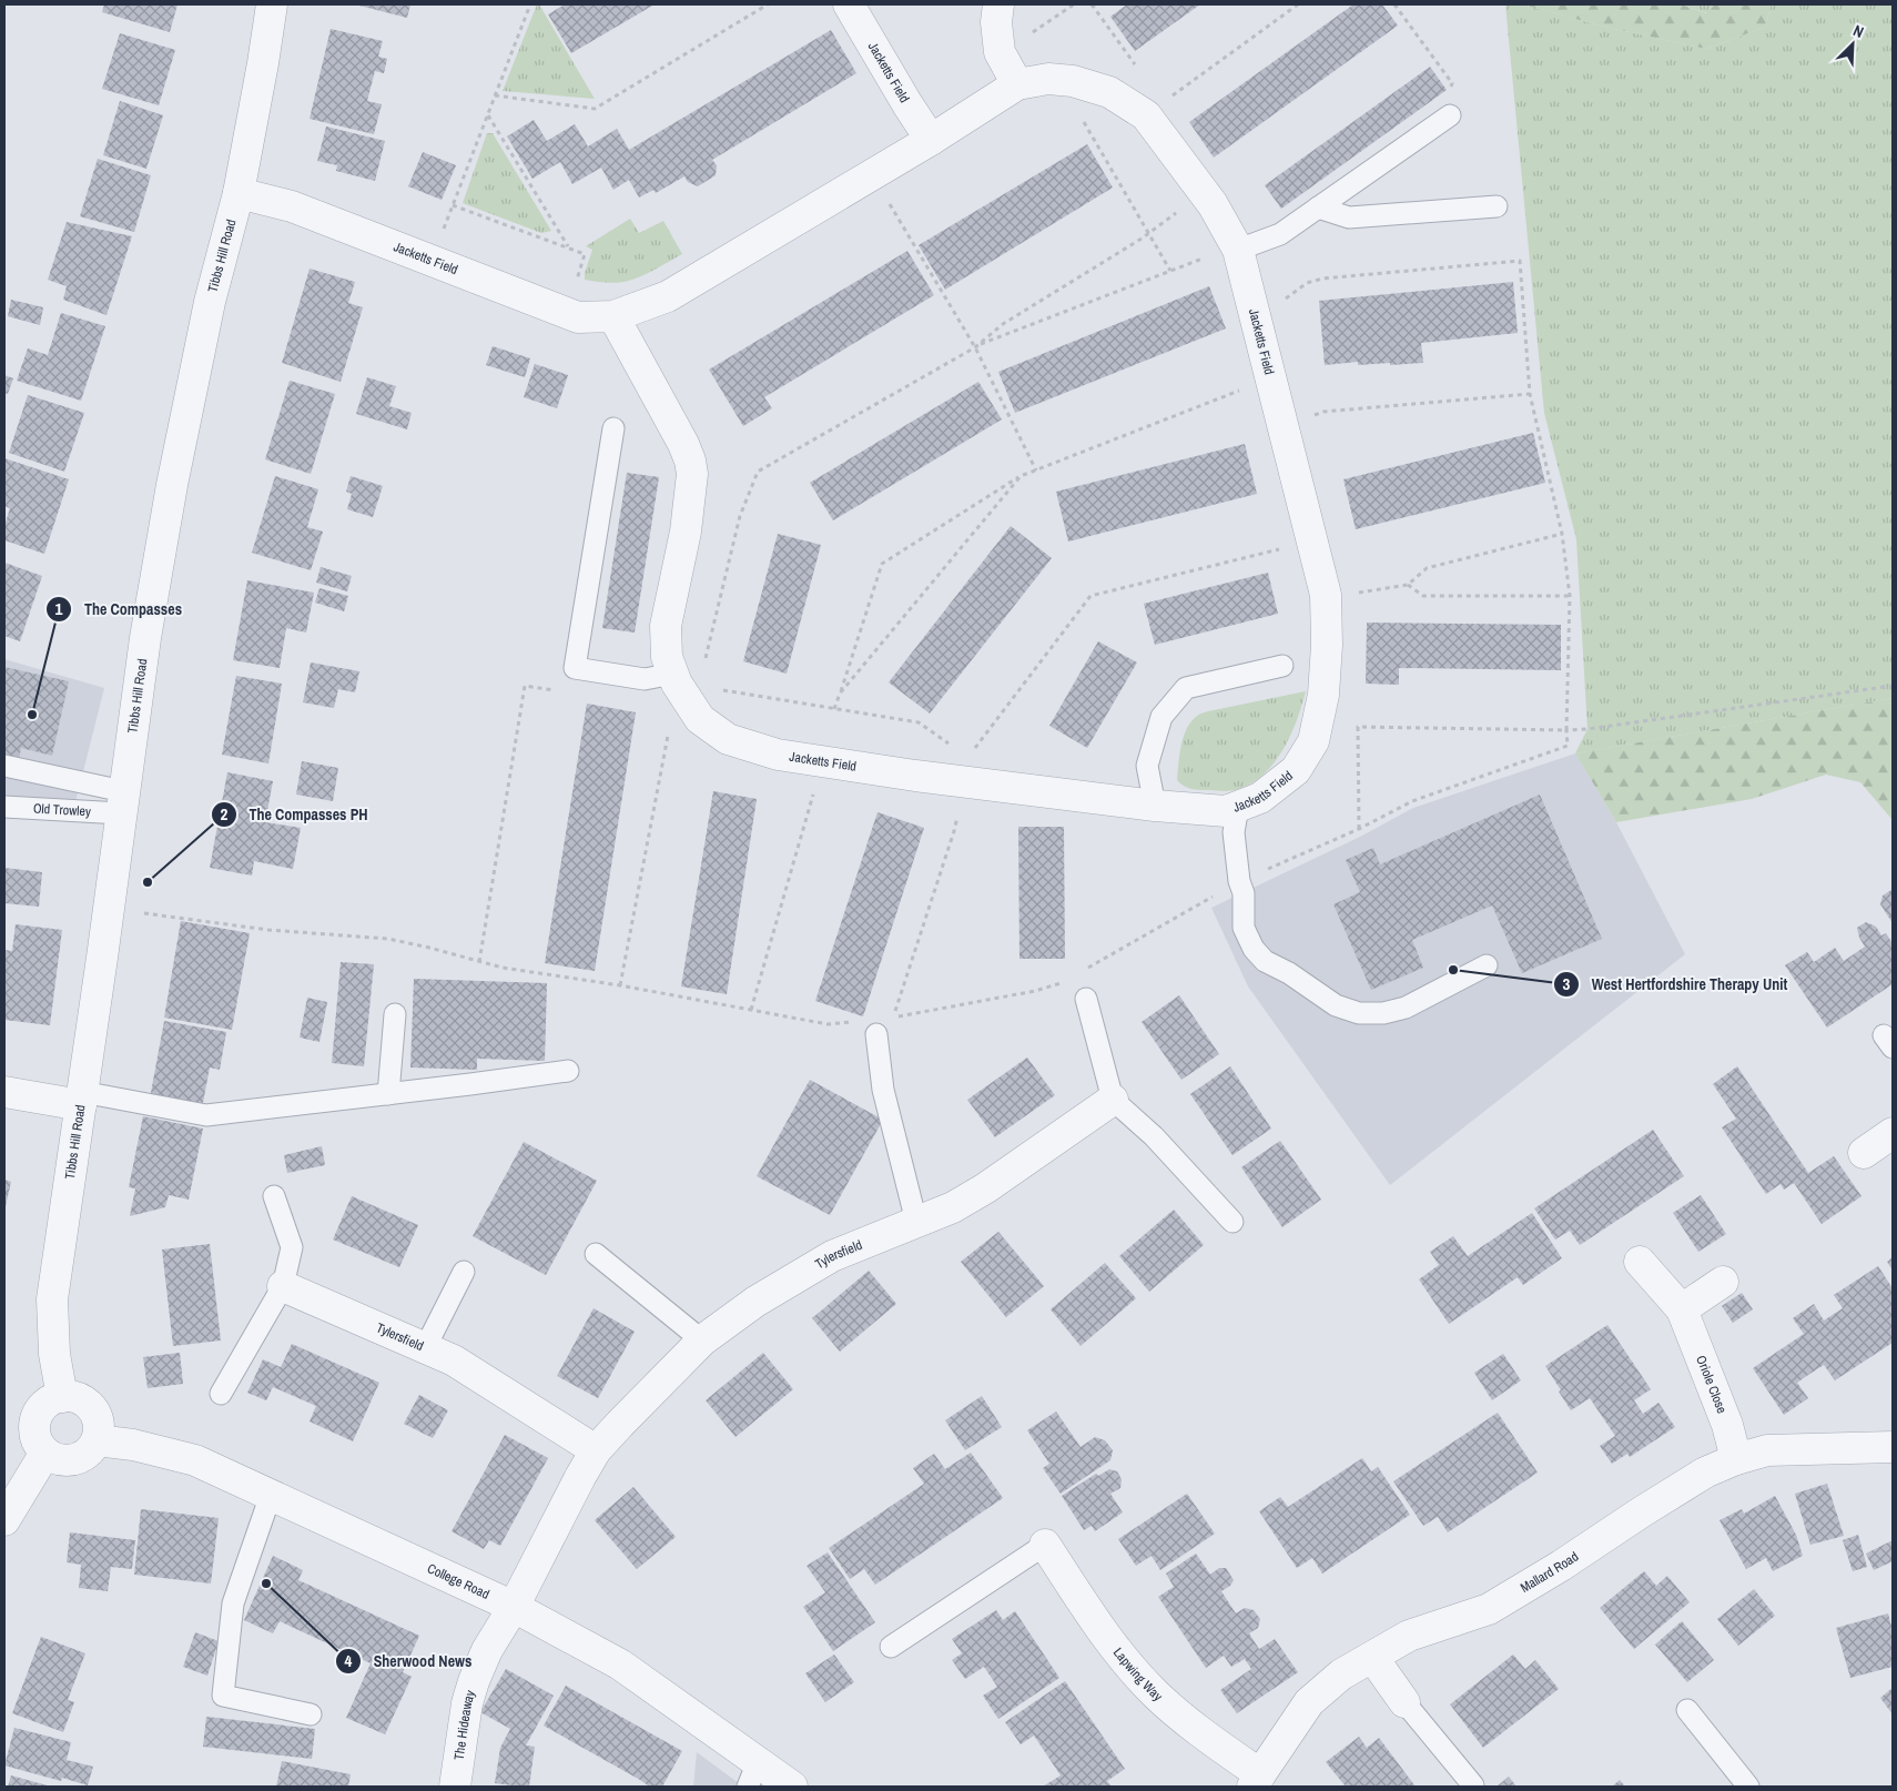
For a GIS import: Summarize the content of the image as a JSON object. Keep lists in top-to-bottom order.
{
  "streets": {
    "street": [
      "Jacketts Field",
      "Tibbs Hill Road",
      "Tylersfield",
      "Oriole Close",
      "Mallard Road",
      "College Road",
      "Lapwing Way",
      "The Hideaway"
    ],
    "lane": ["Old Trowley"]
  },
  "crossings": [
    ["Jacketts Field", "Tibbs Hill Road"],
    ["Tibbs Hill Road", "Old Trowley"],
    ["Tibbs Hill Road", "College Road"],
    ["Tylersfield", "College Road"],
    ["Tylersfield", "The Hideaway"],
    ["Oriole Close", "Mallard Road"],
    ["Mallard Road", "Lapwing Way"],
    ["College Road", "The Hideaway"]
  ],
  "places": [
    "The Compasses",
    "The Compasses PH",
    "West Hertfordshire Therapy Unit",
    "Sherwood News"
  ],
  "north": "top right"
}
